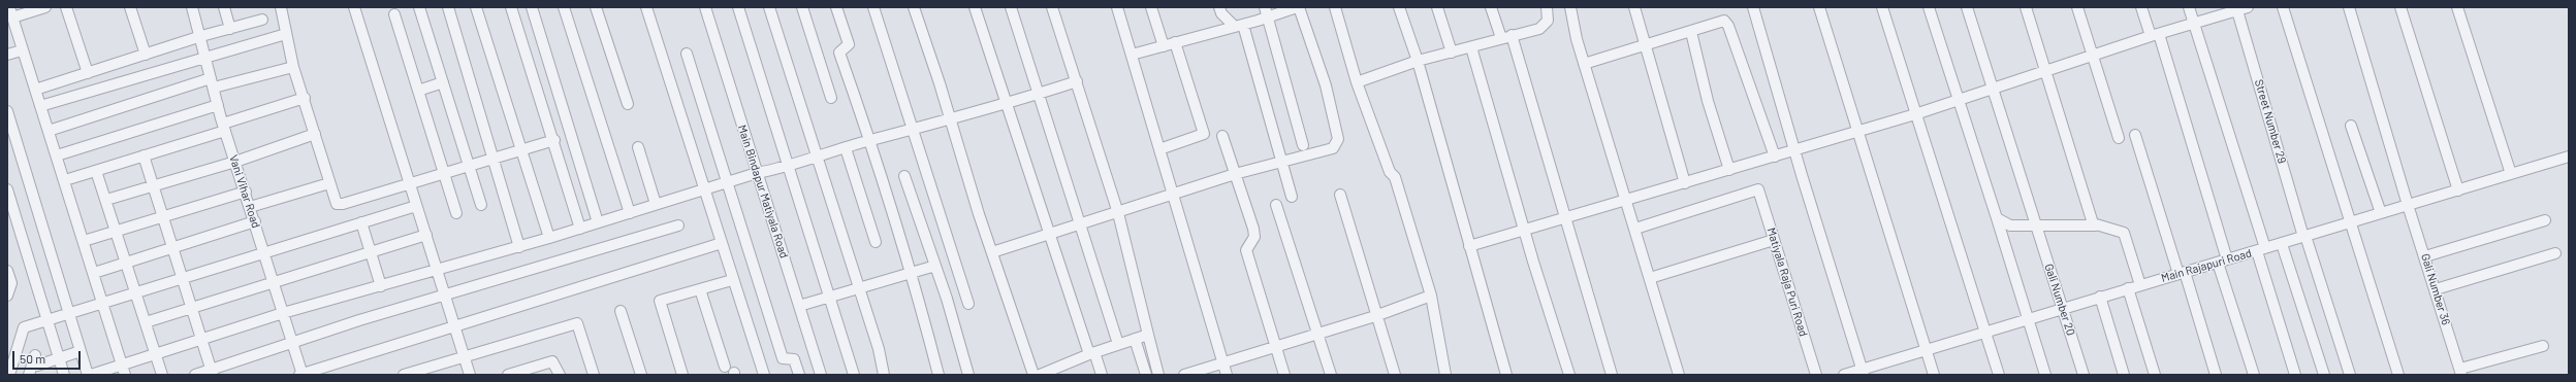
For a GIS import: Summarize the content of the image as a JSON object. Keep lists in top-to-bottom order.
{
  "streets": {
    "street": [
      "Street Number 29",
      "Vani Vihar Road",
      "Main Bindapur Matiyala Road",
      "Main Rajapuri Road",
      "Matiyala Raja Puri Road",
      "Gali Number 36",
      "Gali Number 20"
    ]
  },
  "crossings": [
    ["Street Number 29", "Main Rajapuri Road"],
    ["Main Rajapuri Road", "Gali Number 36"],
    ["Main Rajapuri Road", "Gali Number 20"]
  ],
  "scale_bar": "50 m"
}
